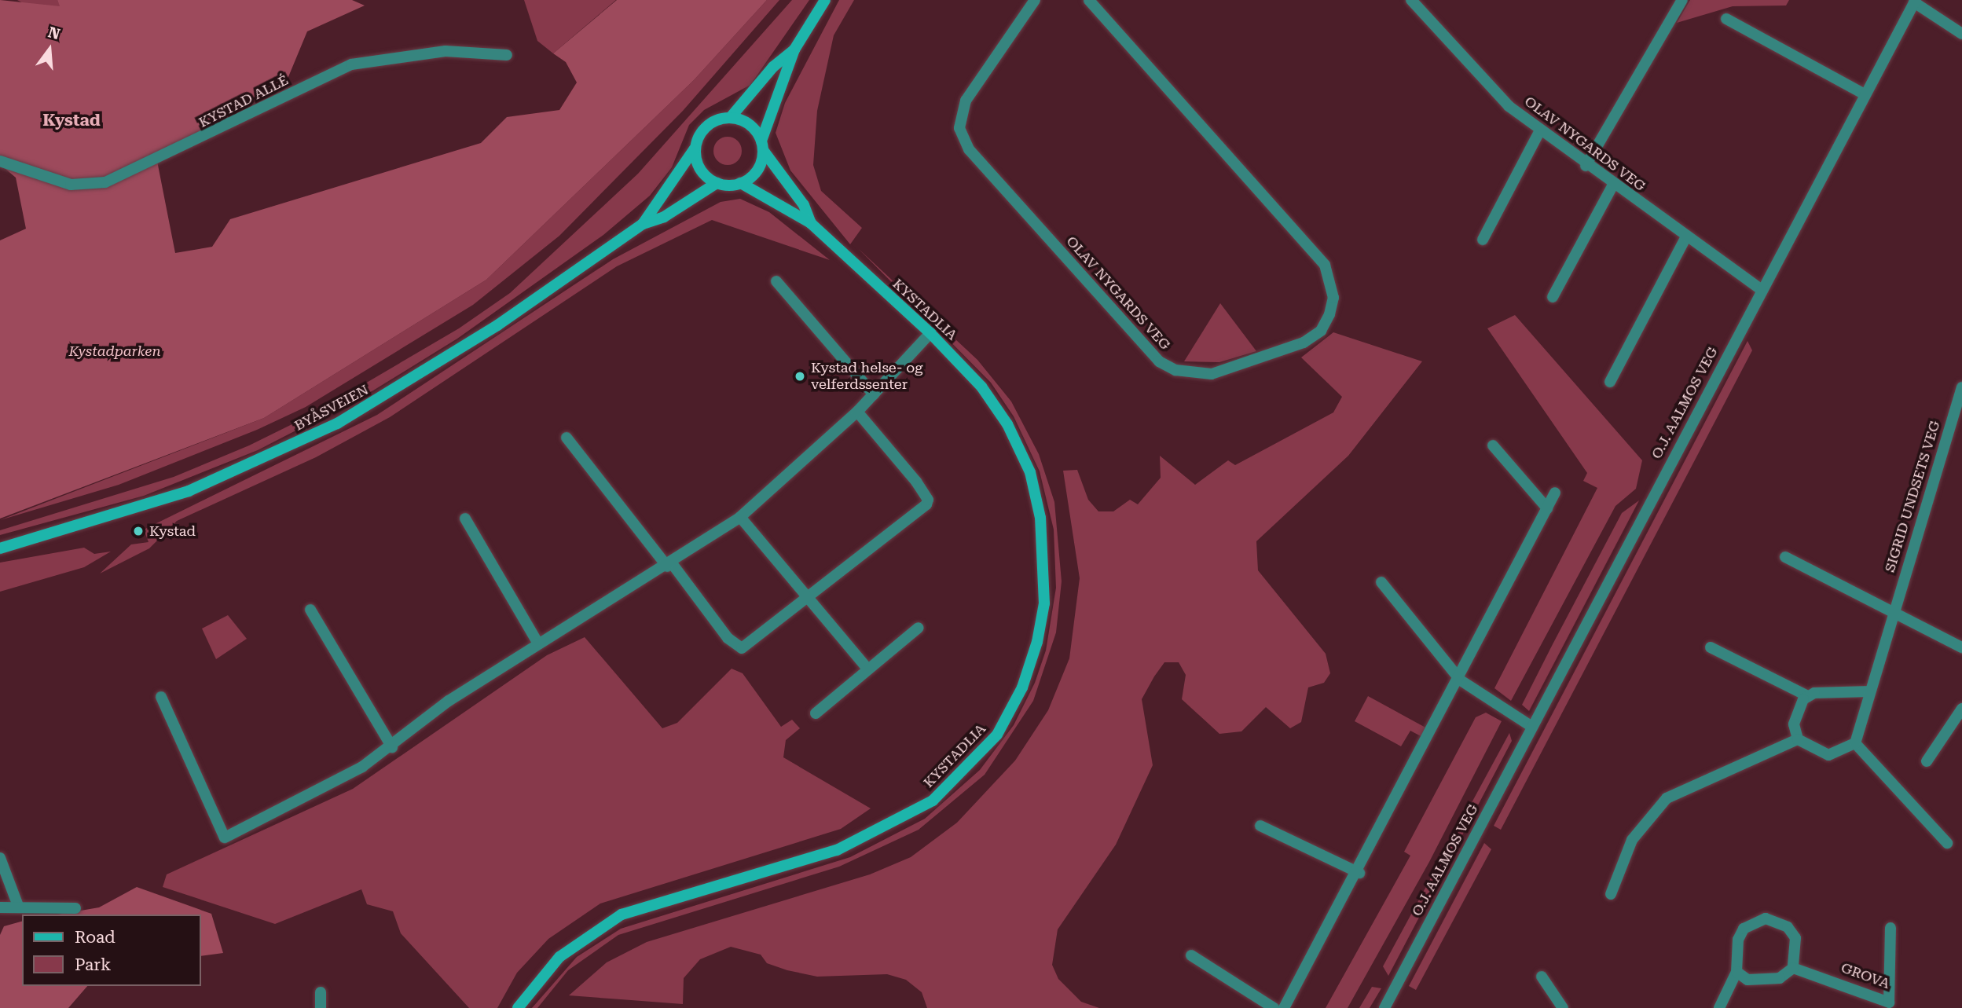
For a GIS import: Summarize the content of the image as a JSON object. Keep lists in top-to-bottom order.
{
  "streets": {
    "main road": ["KYSTADLIA", "BYÅSVEIEN"],
    "street": [
      "KYSTAD ALLÉ",
      "OLAV NYGARDS VEG",
      "O.J. AALMOS VEG",
      "SIGRID UNDSETS VEG",
      "GROVA"
    ]
  },
  "crossings": [
    ["OLAV NYGARDS VEG", "O.J. AALMOS VEG"],
    ["KYSTADLIA", "BYÅSVEIEN"]
  ],
  "districts": ["Kystad"],
  "parks": ["Kystadparken"],
  "places": ["Kystad helse- og velferdssenter", "Kystad"],
  "legend": ["Road", "Park"],
  "north": "top"
}
